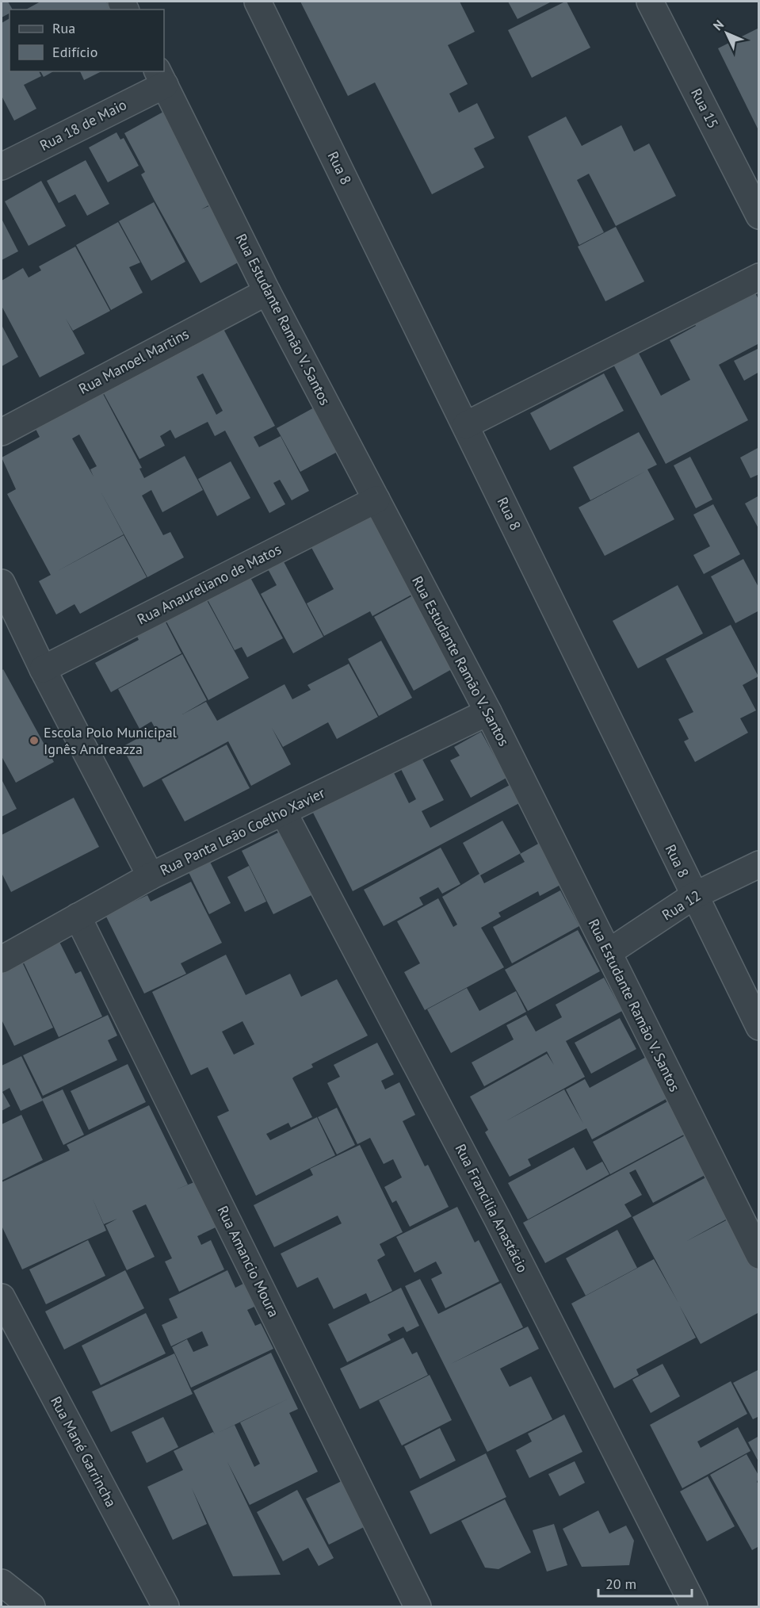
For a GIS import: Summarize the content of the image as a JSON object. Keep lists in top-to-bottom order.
{
  "streets": {
    "street": [
      "Rua 15",
      "Rua 18 de Maio",
      "Rua 8",
      "Rua Estudante Ramão V. Santos",
      "Rua Manoel Martins",
      "Rua Anaureliano de Matos",
      "Rua Panta Leão Coelho Xavier",
      "Rua 12",
      "Rua Francilia Anastácio",
      "Rua Amancio Moura",
      "Rua Mané Garrincha"
    ]
  },
  "crossings": [
    ["Rua 18 de Maio", "Rua Estudante Ramão V. Santos"],
    ["Rua 8", "Rua 12"],
    ["Rua Estudante Ramão V. Santos", "Rua Manoel Martins"],
    ["Rua Estudante Ramão V. Santos", "Rua Anaureliano de Matos"],
    ["Rua Estudante Ramão V. Santos", "Rua Panta Leão Coelho Xavier"],
    ["Rua Estudante Ramão V. Santos", "Rua 12"],
    ["Rua Panta Leão Coelho Xavier", "Rua Francilia Anastácio"],
    ["Rua Panta Leão Coelho Xavier", "Rua Amancio Moura"]
  ],
  "places": ["Escola Polo Municipal Ignês Andreazza"],
  "legend": ["Rua", "Edifício"],
  "scale_bar": "20 m",
  "north": "top left"
}
